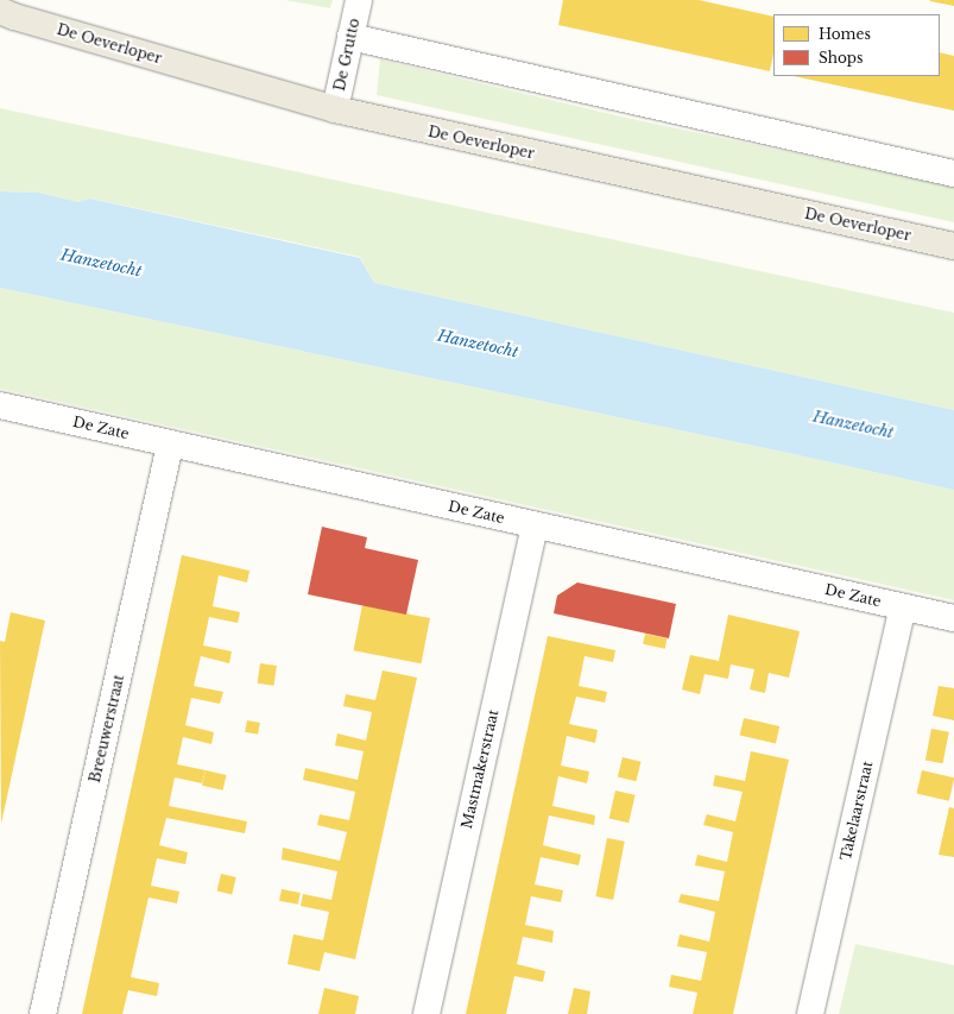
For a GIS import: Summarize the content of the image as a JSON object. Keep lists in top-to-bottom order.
{
  "streets": {
    "main road": ["De Oeverloper"],
    "street": [
      "De Grutto",
      "De Zate",
      "Breeuwerstraat",
      "Mastmakerstraat",
      "Takelaarstraat"
    ]
  },
  "crossings": [
    ["De Oeverloper", "De Grutto"],
    ["De Zate", "Breeuwerstraat"],
    ["De Zate", "Mastmakerstraat"],
    ["De Zate", "Takelaarstraat"]
  ],
  "water": ["Hanzetocht"],
  "legend": ["Homes", "Shops"]
}
